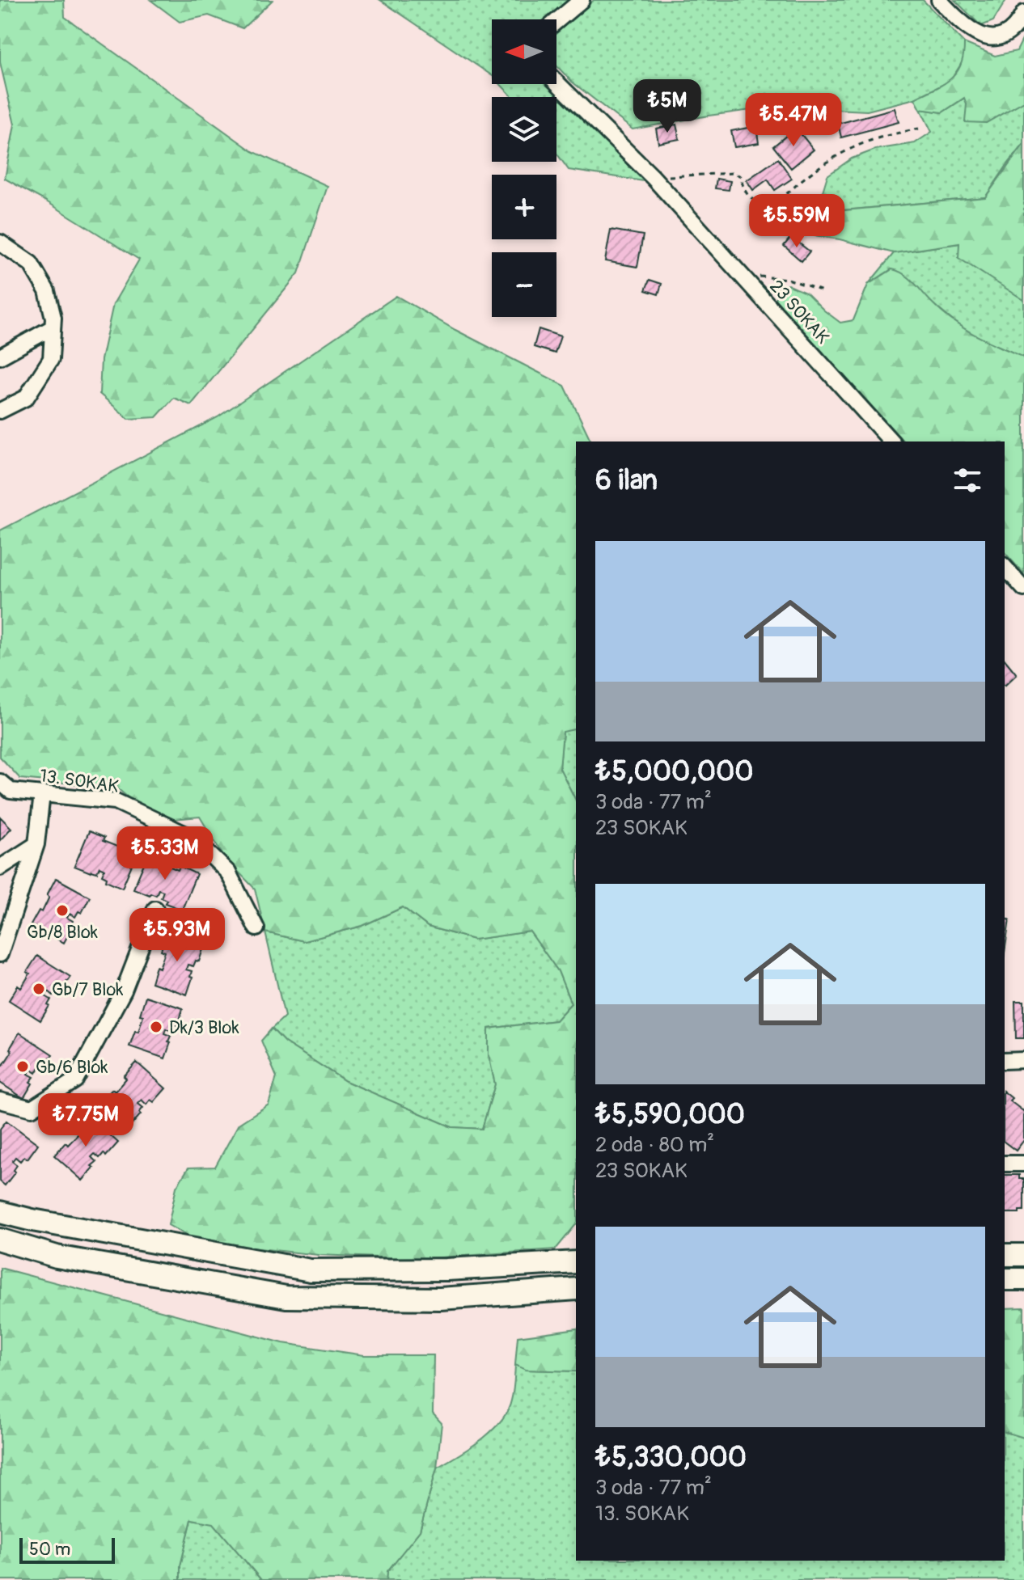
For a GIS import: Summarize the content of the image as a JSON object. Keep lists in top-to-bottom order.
{
  "streets": {
    "street": ["23 SOKAK", "13. SOKAK"]
  },
  "places": [
    "Gb/8 Blok",
    "Gb/7 Blok",
    "Dk/3 Blok",
    "Gb/6 Blok"
  ],
  "scale_bar": "50 m",
  "north": "left",
  "page": {
    "map_buttons": ["+", "−"],
    "price": [
      "₺5M",
      "₺5.47M",
      "₺5.59M",
      "₺5.33M",
      "₺5.93M",
      "₺7.75M"
    ],
    "heading": "6 ilan",
    "list": [
      {
        "name": "₺5,000,000",
        "note": "3 oda · 77 m² · 23 SOKAK"
      },
      {
        "name": "₺5,590,000",
        "note": "2 oda · 80 m² · 23 SOKAK"
      },
      {
        "name": "₺5,330,000",
        "note": "3 oda · 77 m² · 13. SOKAK"
      }
    ],
    "scale": "50 m"
  }
}
